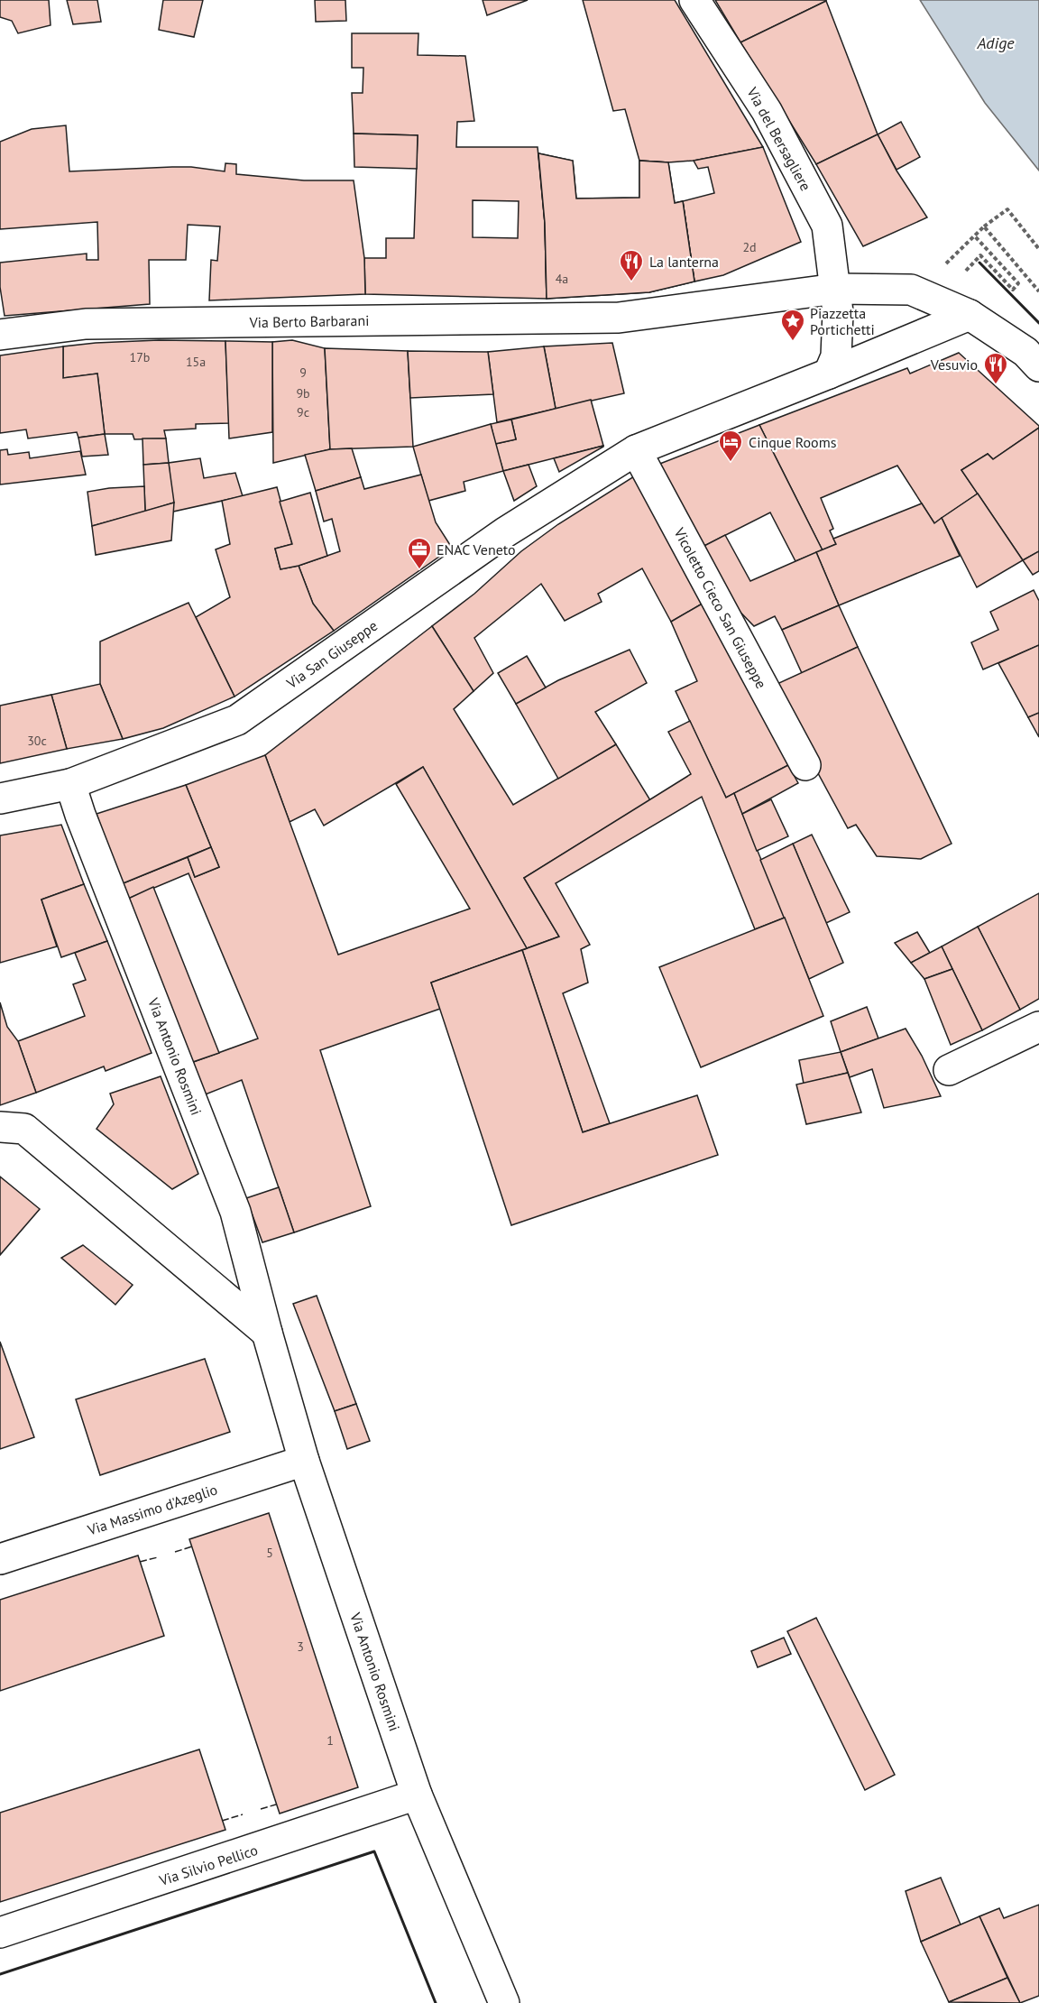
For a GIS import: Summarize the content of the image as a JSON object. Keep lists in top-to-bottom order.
{
  "streets": {
    "street": [
      "Via del Bersagliere",
      "Via Berto Barbarani",
      "Vicoletto Cieco San Giuseppe",
      "Via San Giuseppe",
      "Via Antonio Rosmini",
      "Via Massimo d'Azeglio",
      "Via Silvio Pellico"
    ]
  },
  "crossings": [
    ["Via del Bersagliere", "Via Berto Barbarani"],
    ["Vicoletto Cieco San Giuseppe", "Via San Giuseppe"],
    ["Via San Giuseppe", "Via Antonio Rosmini"],
    ["Via Antonio Rosmini", "Via Massimo d'Azeglio"],
    ["Via Antonio Rosmini", "Via Silvio Pellico"]
  ],
  "water": ["Adige"],
  "places": {
    "restaurant": ["La lanterna", "Vesuvio"],
    "place": ["Piazzetta Portichetti"],
    "hotel": ["Cinque Rooms"],
    "office": ["ENAC Veneto"]
  },
  "house_numbers": [
    "2d",
    "4a",
    "17b",
    "15a",
    "9",
    "9b",
    "9c",
    "30c",
    "5",
    "3",
    "1"
  ]
}
